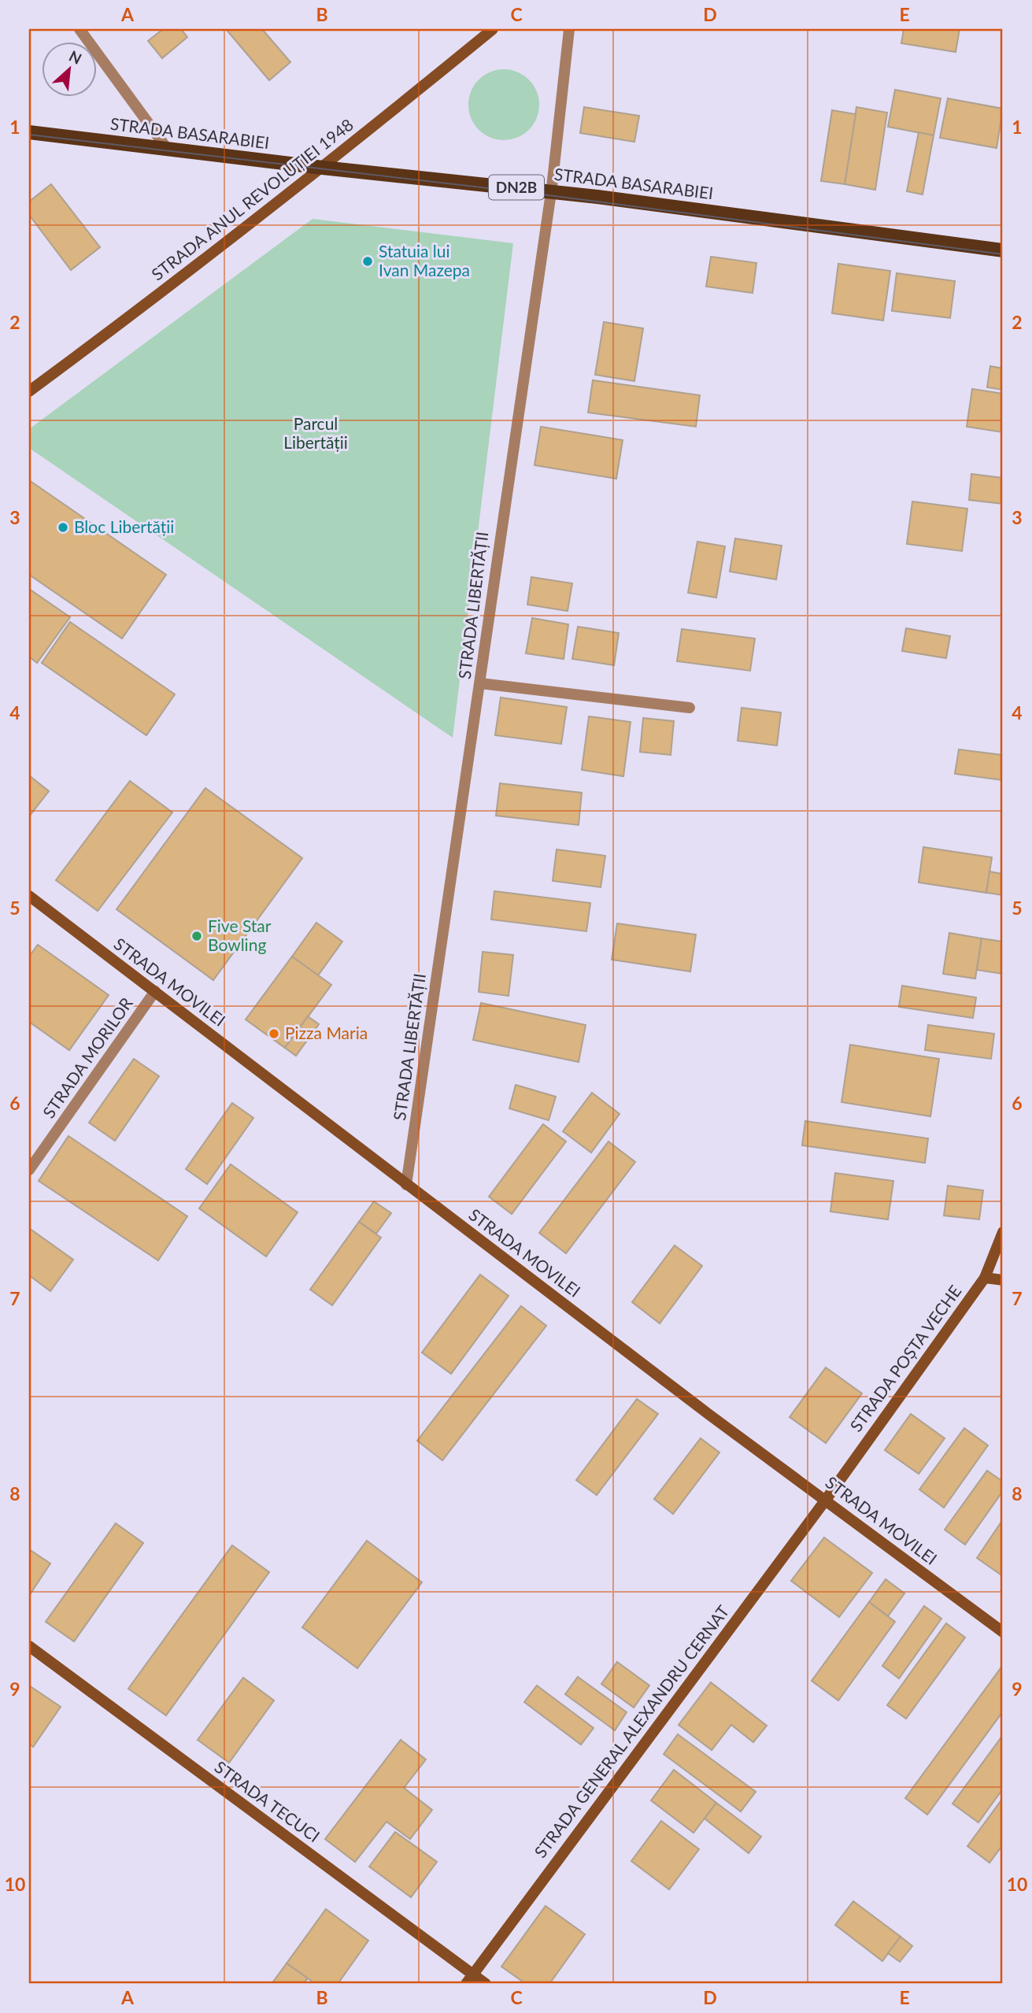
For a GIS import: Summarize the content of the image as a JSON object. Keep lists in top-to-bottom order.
{
  "streets": {
    "main road": ["STRADA BASARABIEI", "DN2B"],
    "street": [
      "STRADA ANUL REVOLUȚIEI 1948",
      "STRADA LIBERTĂȚII",
      "STRADA MOVILEI",
      "STRADA MORILOR",
      "STRADA POȘTA VECHE",
      "STRADA GENERAL ALEXANDRU CERNAT",
      "STRADA TECUCI"
    ]
  },
  "crossings": [
    ["STRADA BASARABIEI", "STRADA ANUL REVOLUȚIEI 1948"],
    ["STRADA BASARABIEI", "STRADA LIBERTĂȚII"],
    ["STRADA LIBERTĂȚII", "STRADA MOVILEI"],
    ["STRADA MOVILEI", "STRADA MORILOR"],
    ["STRADA MOVILEI", "STRADA POȘTA VECHE"],
    ["STRADA MOVILEI", "STRADA GENERAL ALEXANDRU CERNAT"],
    ["STRADA POȘTA VECHE", "STRADA GENERAL ALEXANDRU CERNAT"],
    ["STRADA GENERAL ALEXANDRU CERNAT", "STRADA TECUCI"]
  ],
  "parks": ["Parcul Libertății"],
  "places": [
    "Statuia lui Ivan Mazepa",
    "Bloc Libertății",
    "Five Star Bowling",
    "Pizza Maria"
  ],
  "north": "top right",
  "grid": {
    "columns": [
      "A",
      "B",
      "C",
      "D",
      "E"
    ],
    "rows": [
      "1",
      "2",
      "3",
      "4",
      "5",
      "6",
      "7",
      "8",
      "9",
      "10"
    ]
  }
}
